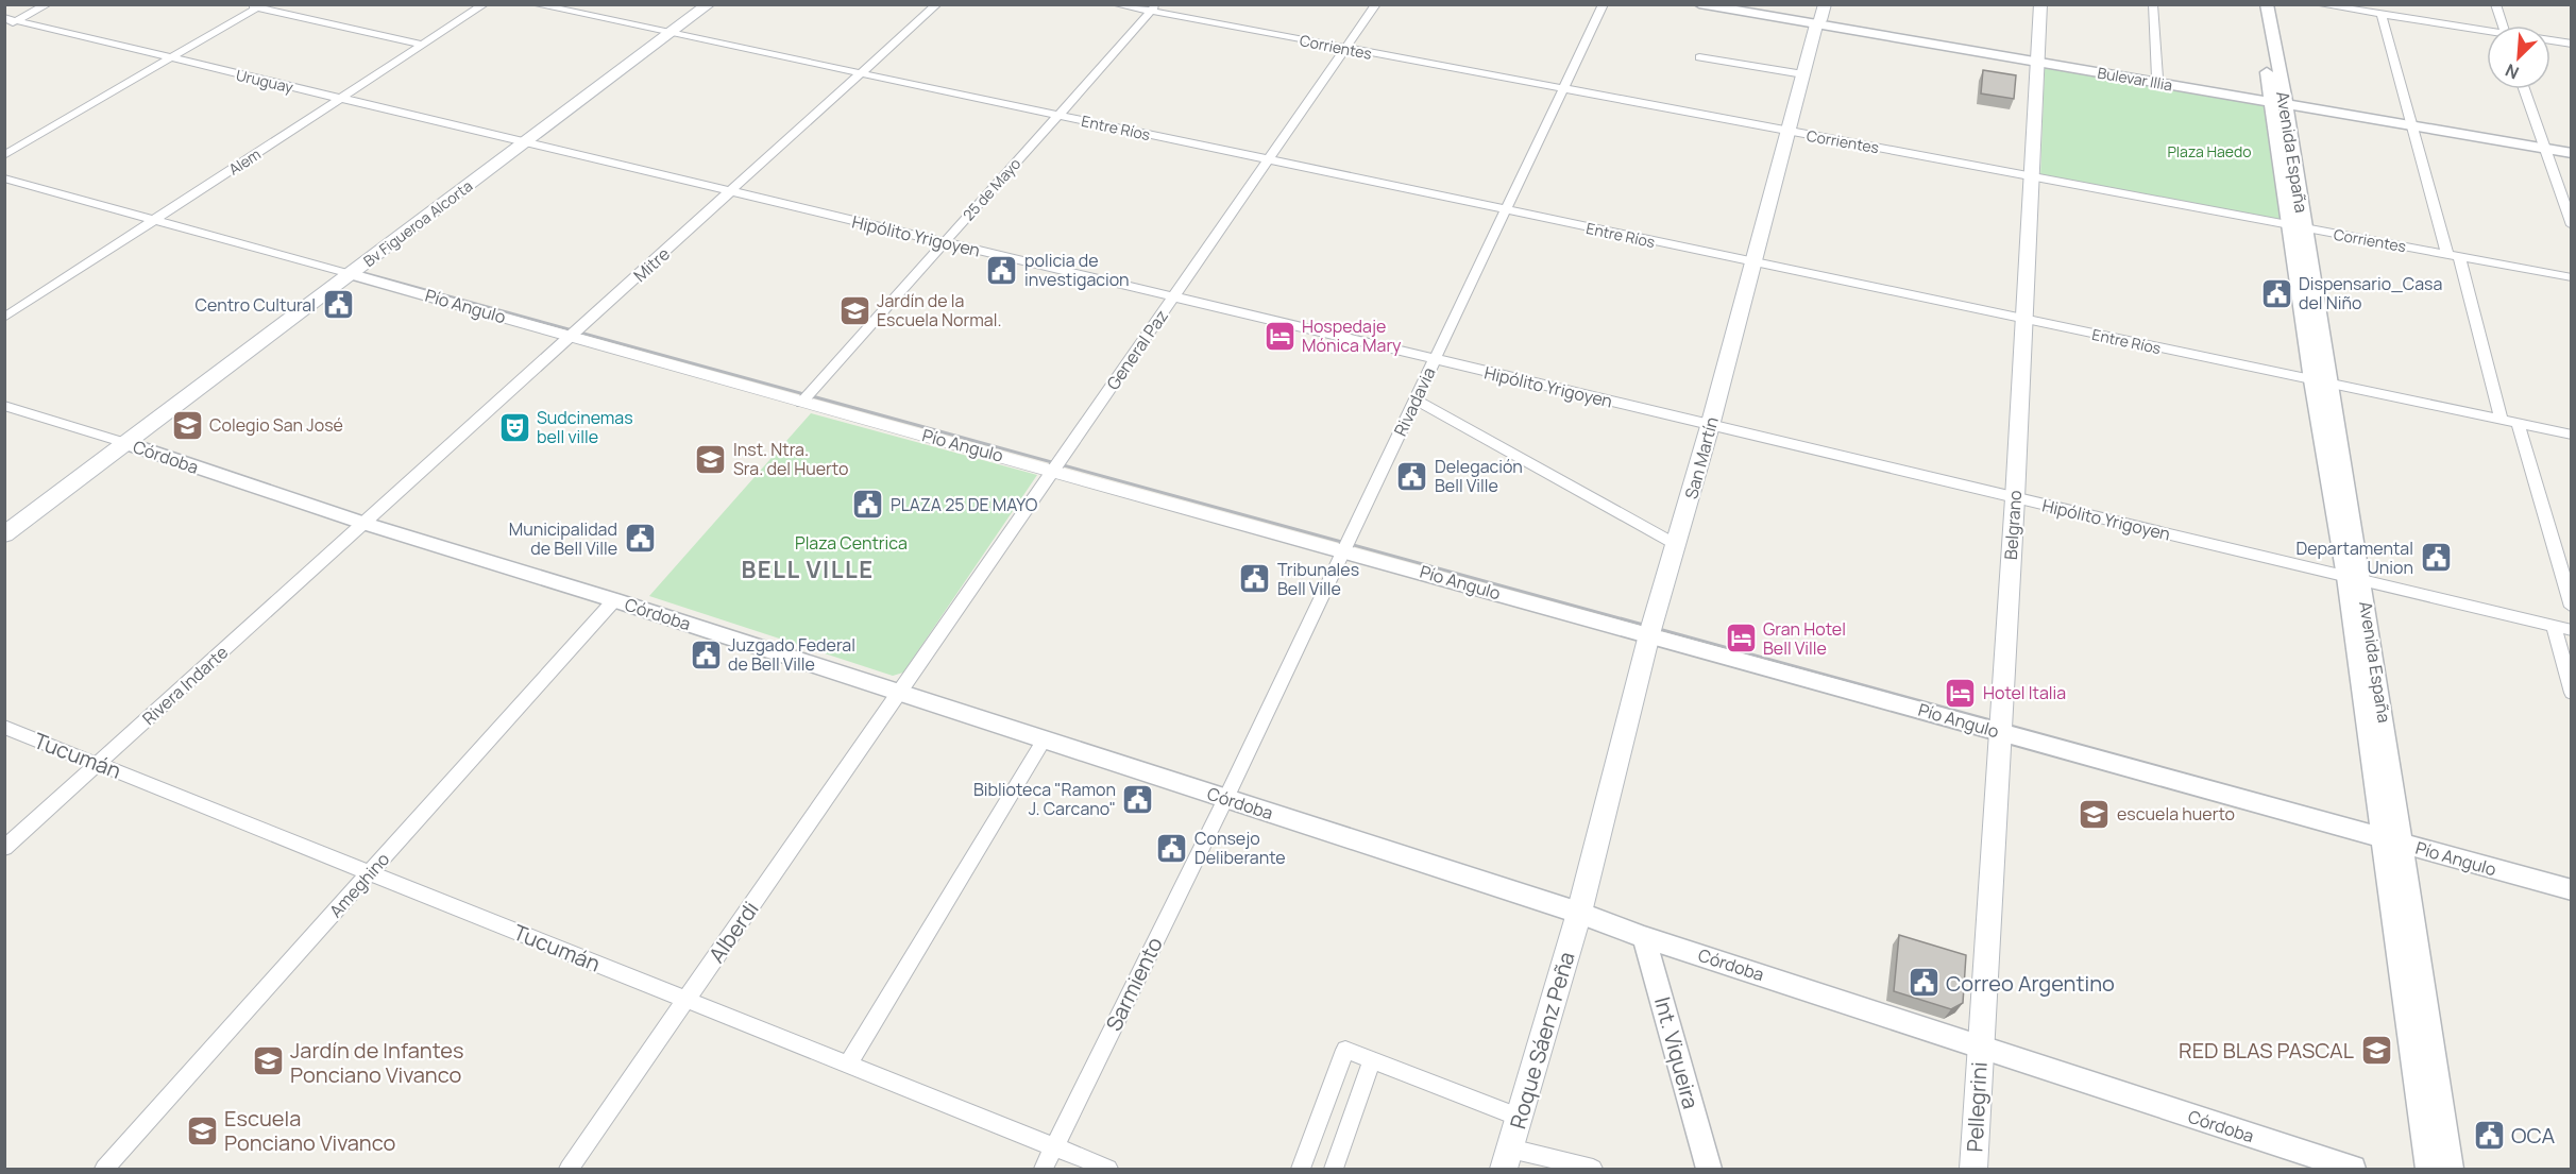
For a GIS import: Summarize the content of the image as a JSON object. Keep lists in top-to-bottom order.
{
  "streets": {
    "main road": [
      "Bv Figueroa Alcorta",
      "San Martín",
      "Belgrano",
      "Roque Sáenz Peña",
      "Pellegrini"
    ],
    "street": [
      "Corrientes",
      "Bulevar Illia",
      "Uruguay",
      "Entre Ríos",
      "Avenida España",
      "Alem",
      "25 de Mayo",
      "Hipólito Yrigoyen",
      "Mitre",
      "Pío Angulo",
      "General Paz",
      "Rivadavia",
      "Córdoba",
      "Rivera Indarte",
      "Tucumán",
      "Ameghino",
      "Alberdi",
      "Sarmiento",
      "Int. Viqueira"
    ]
  },
  "crossings": [
    ["Corrientes", "Avenida España"],
    ["Corrientes", "25 de Mayo"],
    ["Corrientes", "General Paz"],
    ["Corrientes", "Rivadavia"],
    ["Corrientes", "San Martín"],
    ["Corrientes", "Belgrano"],
    ["Bulevar Illia", "Avenida España"],
    ["Bulevar Illia", "San Martín"],
    ["Bulevar Illia", "Belgrano"],
    ["Uruguay", "Alem"],
    ["Uruguay", "Bv Figueroa Alcorta"],
    ["Uruguay", "Hipólito Yrigoyen"],
    ["Entre Ríos", "Avenida España"],
    ["Entre Ríos", "25 de Mayo"],
    ["Entre Ríos", "Bv Figueroa Alcorta"],
    ["Entre Ríos", "Mitre"],
    ["Entre Ríos", "General Paz"],
    ["Entre Ríos", "Rivadavia"],
    ["Entre Ríos", "San Martín"],
    ["Entre Ríos", "Belgrano"],
    ["Avenida España", "Hipólito Yrigoyen"],
    ["Avenida España", "Pío Angulo"],
    ["25 de Mayo", "Hipólito Yrigoyen"],
    ["25 de Mayo", "Pío Angulo"],
    ["Bv Figueroa Alcorta", "Hipólito Yrigoyen"],
    ["Bv Figueroa Alcorta", "Pío Angulo"],
    ["Bv Figueroa Alcorta", "Córdoba"],
    ["Hipólito Yrigoyen", "Mitre"],
    ["Hipólito Yrigoyen", "General Paz"],
    ["Hipólito Yrigoyen", "Rivadavia"],
    ["Hipólito Yrigoyen", "San Martín"],
    ["Hipólito Yrigoyen", "Belgrano"],
    ["Mitre", "Pío Angulo"],
    ["Mitre", "Córdoba"],
    ["Mitre", "Rivera Indarte"],
    ["Pío Angulo", "General Paz"],
    ["Pío Angulo", "Rivadavia"],
    ["Pío Angulo", "San Martín"],
    ["Pío Angulo", "Belgrano"],
    ["General Paz", "Córdoba"],
    ["General Paz", "Alberdi"],
    ["Rivadavia", "Córdoba"],
    ["Rivadavia", "Sarmiento"],
    ["Córdoba", "San Martín"],
    ["Córdoba", "Belgrano"],
    ["Córdoba", "Rivera Indarte"],
    ["Córdoba", "Ameghino"],
    ["Córdoba", "Alberdi"],
    ["Córdoba", "Sarmiento"],
    ["Córdoba", "Roque Sáenz Peña"],
    ["Córdoba", "Int. Viqueira"],
    ["Córdoba", "Pellegrini"],
    ["San Martín", "Roque Sáenz Peña"],
    ["Belgrano", "Pellegrini"],
    ["Rivera Indarte", "Tucumán"],
    ["Tucumán", "Ameghino"],
    ["Tucumán", "Alberdi"],
    ["Tucumán", "Sarmiento"]
  ],
  "districts": ["BELL VILLE"],
  "parks": ["Plaza Haedo", "Plaza Centrica"],
  "places": {
    "public building": [
      "policia de investigacion",
      "Dispensario_Casa del Niño",
      "Centro Cultural",
      "Delegación Bell Ville",
      "PLAZA 25 DE MAYO",
      "Municipalidad de Bell Ville",
      "Departamental Union",
      "Tribunales Bell Ville",
      "Juzgado Federal de Bell Ville",
      "Biblioteca \"Ramon J. Carcano\"",
      "Consejo Deliberante",
      "Correo Argentino",
      "OCA"
    ],
    "school or university": [
      "Jardín de la Escuela Normal.",
      "Colegio San José",
      "Inst. Ntra. Sra. del Huerto",
      "escuela huerto",
      "RED BLAS PASCAL",
      "Jardín de Infantes Ponciano Vivanco",
      "Escuela Ponciano Vivanco"
    ],
    "hotel": ["Hospedaje Mónica Mary", "Gran Hotel Bell Ville", "Hotel Italia"],
    "theatre": ["Sudcinemas bell ville"]
  },
  "north": "bottom left"
}
